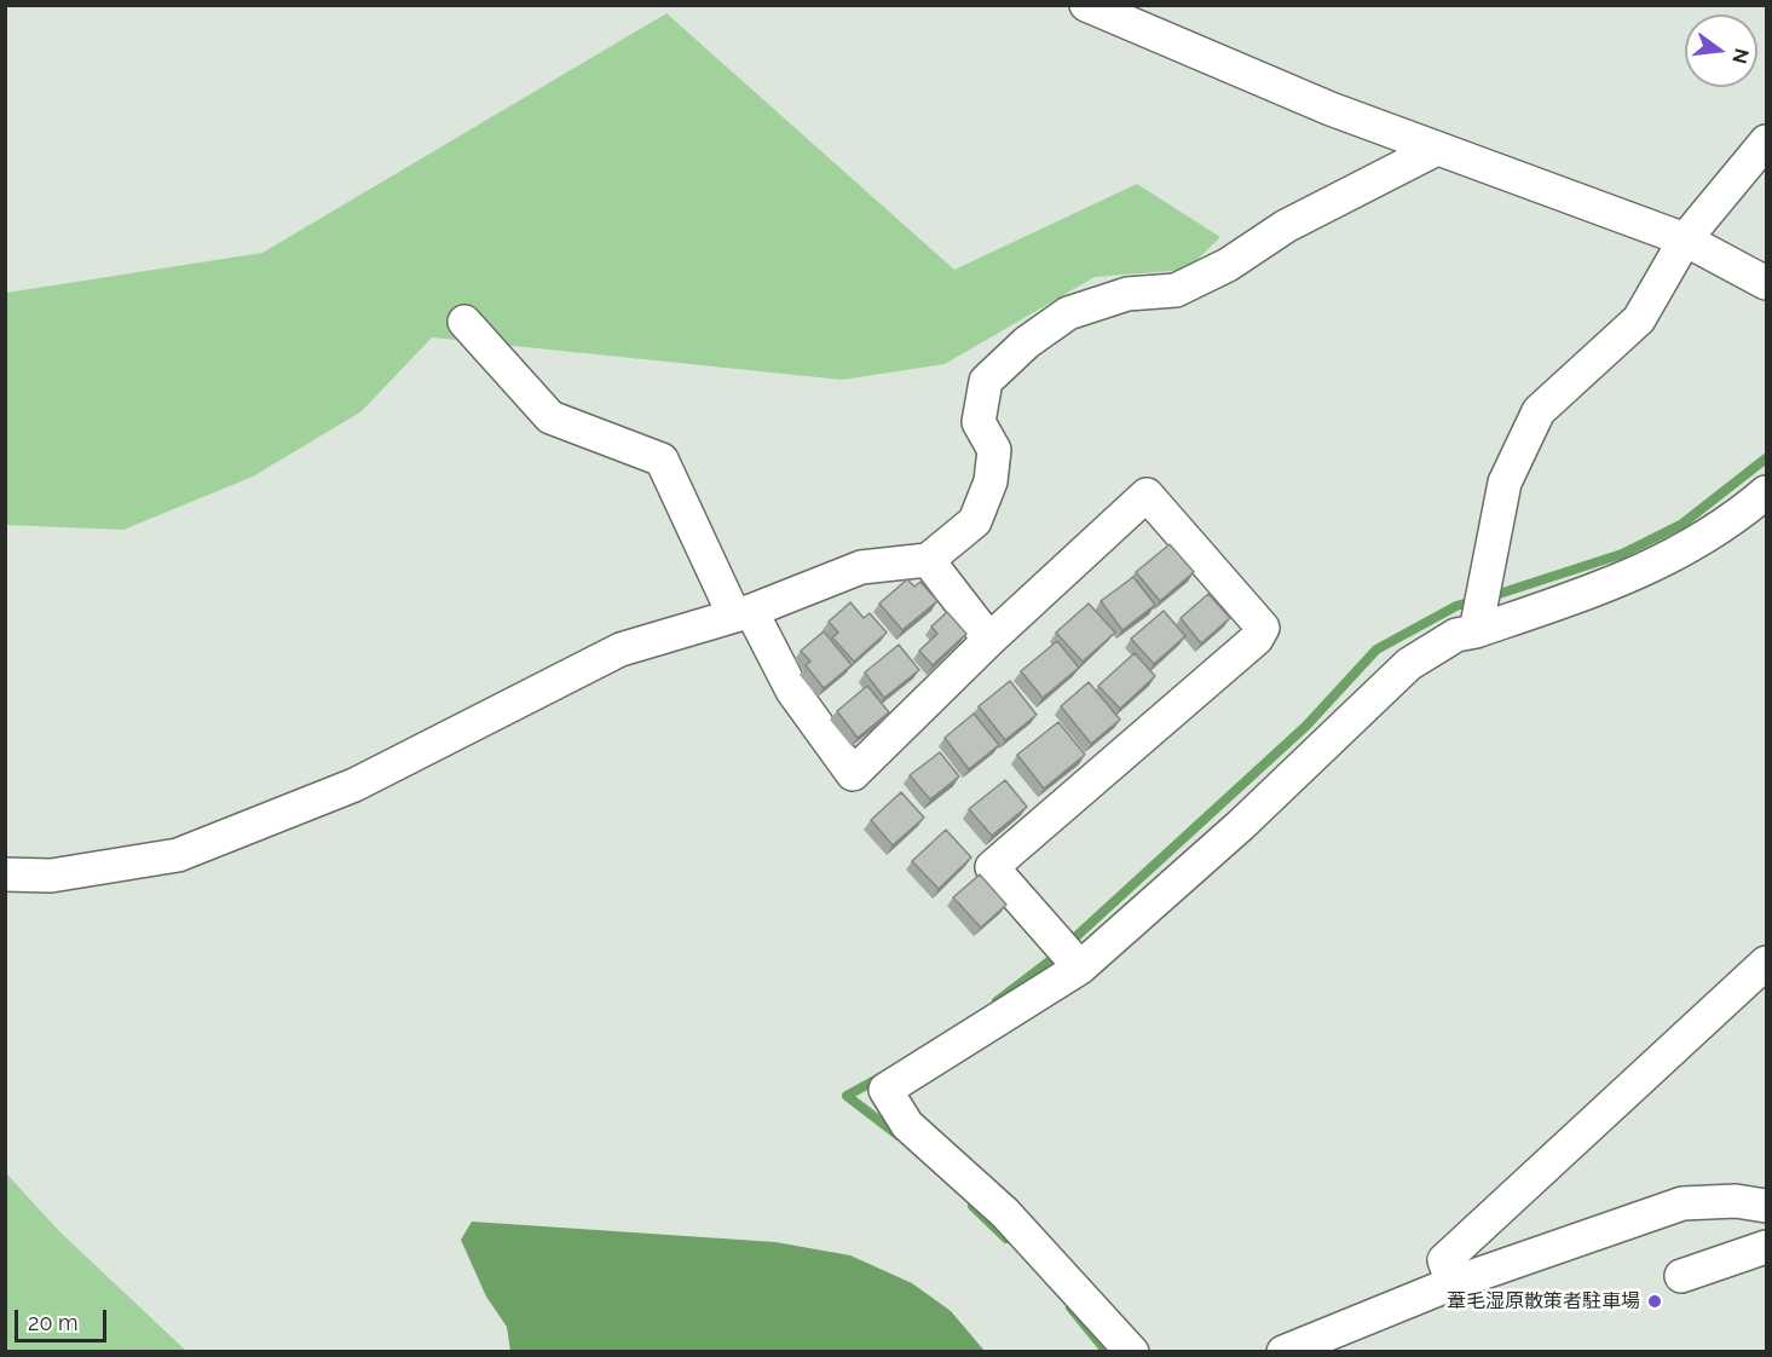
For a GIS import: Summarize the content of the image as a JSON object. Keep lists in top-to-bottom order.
{
  "places": ["葦毛湿原散策者駐車場"],
  "scale_bar": "20 m",
  "north": "right"
}
